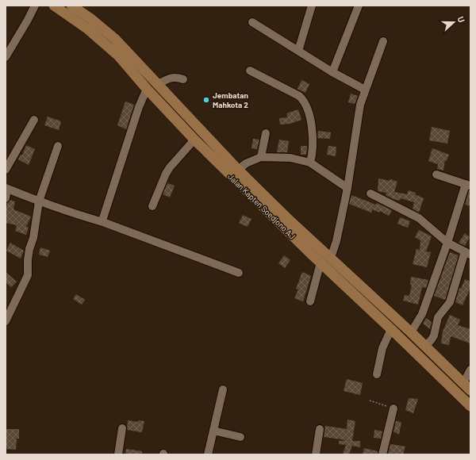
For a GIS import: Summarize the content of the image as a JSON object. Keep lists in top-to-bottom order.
{
  "streets": {
    "main road": ["Jalan Kapten Soedjono AJ"]
  },
  "places": ["Jembatan Mahkota 2"],
  "north": "right"
}
